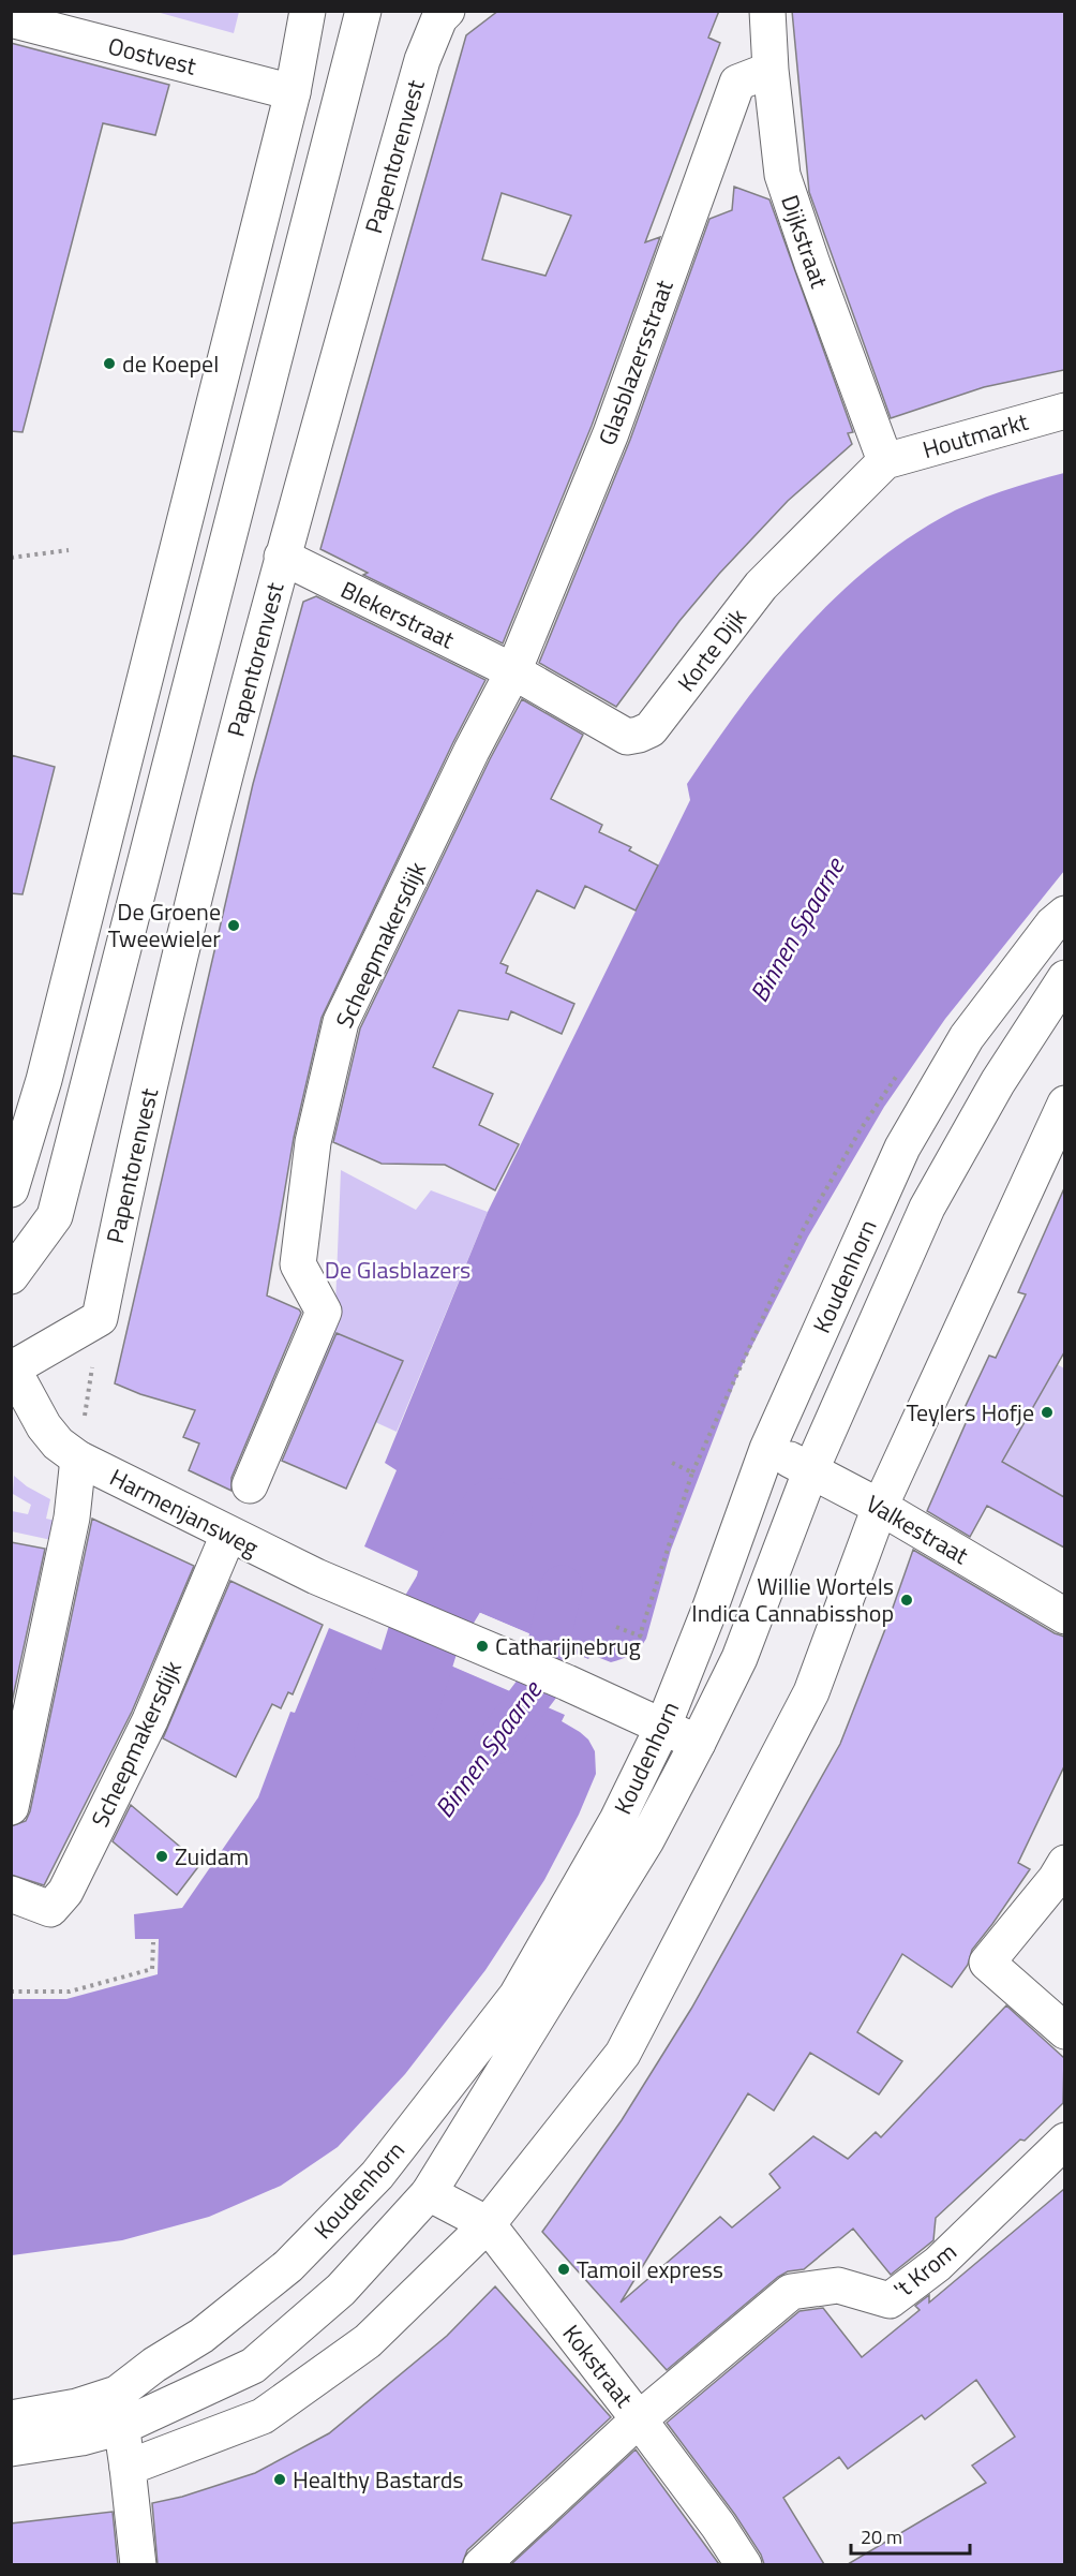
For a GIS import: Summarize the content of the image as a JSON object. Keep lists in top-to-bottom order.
{
  "streets": {
    "street": [
      "Oostvest",
      "Papentorenvest",
      "Dijkstraat",
      "Glasblazersstraat",
      "Houtmarkt",
      "Blekerstraat",
      "Korte Dijk",
      "Scheepmakersdijk",
      "Koudenhorn",
      "Harmenjansweg",
      "Valkestraat",
      "'t Krom",
      "Kokstraat"
    ]
  },
  "crossings": [
    ["Papentorenvest", "Blekerstraat"],
    ["Dijkstraat", "Glasblazersstraat"],
    ["Dijkstraat", "Houtmarkt"],
    ["Dijkstraat", "Korte Dijk"],
    ["Glasblazersstraat", "Blekerstraat"],
    ["Glasblazersstraat", "Korte Dijk"],
    ["Glasblazersstraat", "Scheepmakersdijk"],
    ["Houtmarkt", "Korte Dijk"],
    ["Blekerstraat", "Korte Dijk"],
    ["Blekerstraat", "Scheepmakersdijk"],
    ["Korte Dijk", "Scheepmakersdijk"],
    ["Scheepmakersdijk", "Harmenjansweg"],
    ["Koudenhorn", "Harmenjansweg"],
    ["Koudenhorn", "Valkestraat"],
    ["Koudenhorn", "Kokstraat"],
    ["'t Krom", "Kokstraat"]
  ],
  "water": ["Binnen Spaarne"],
  "parks": ["De Glasblazers"],
  "places": [
    "de Koepel",
    "De Groene Tweewieler",
    "Teylers Hofje",
    "Willie Wortels Indica Cannabisshop",
    "Catharijnebrug",
    "Zuidam",
    "Tamoil express",
    "Healthy Bastards"
  ],
  "scale_bar": "20 m"
}
